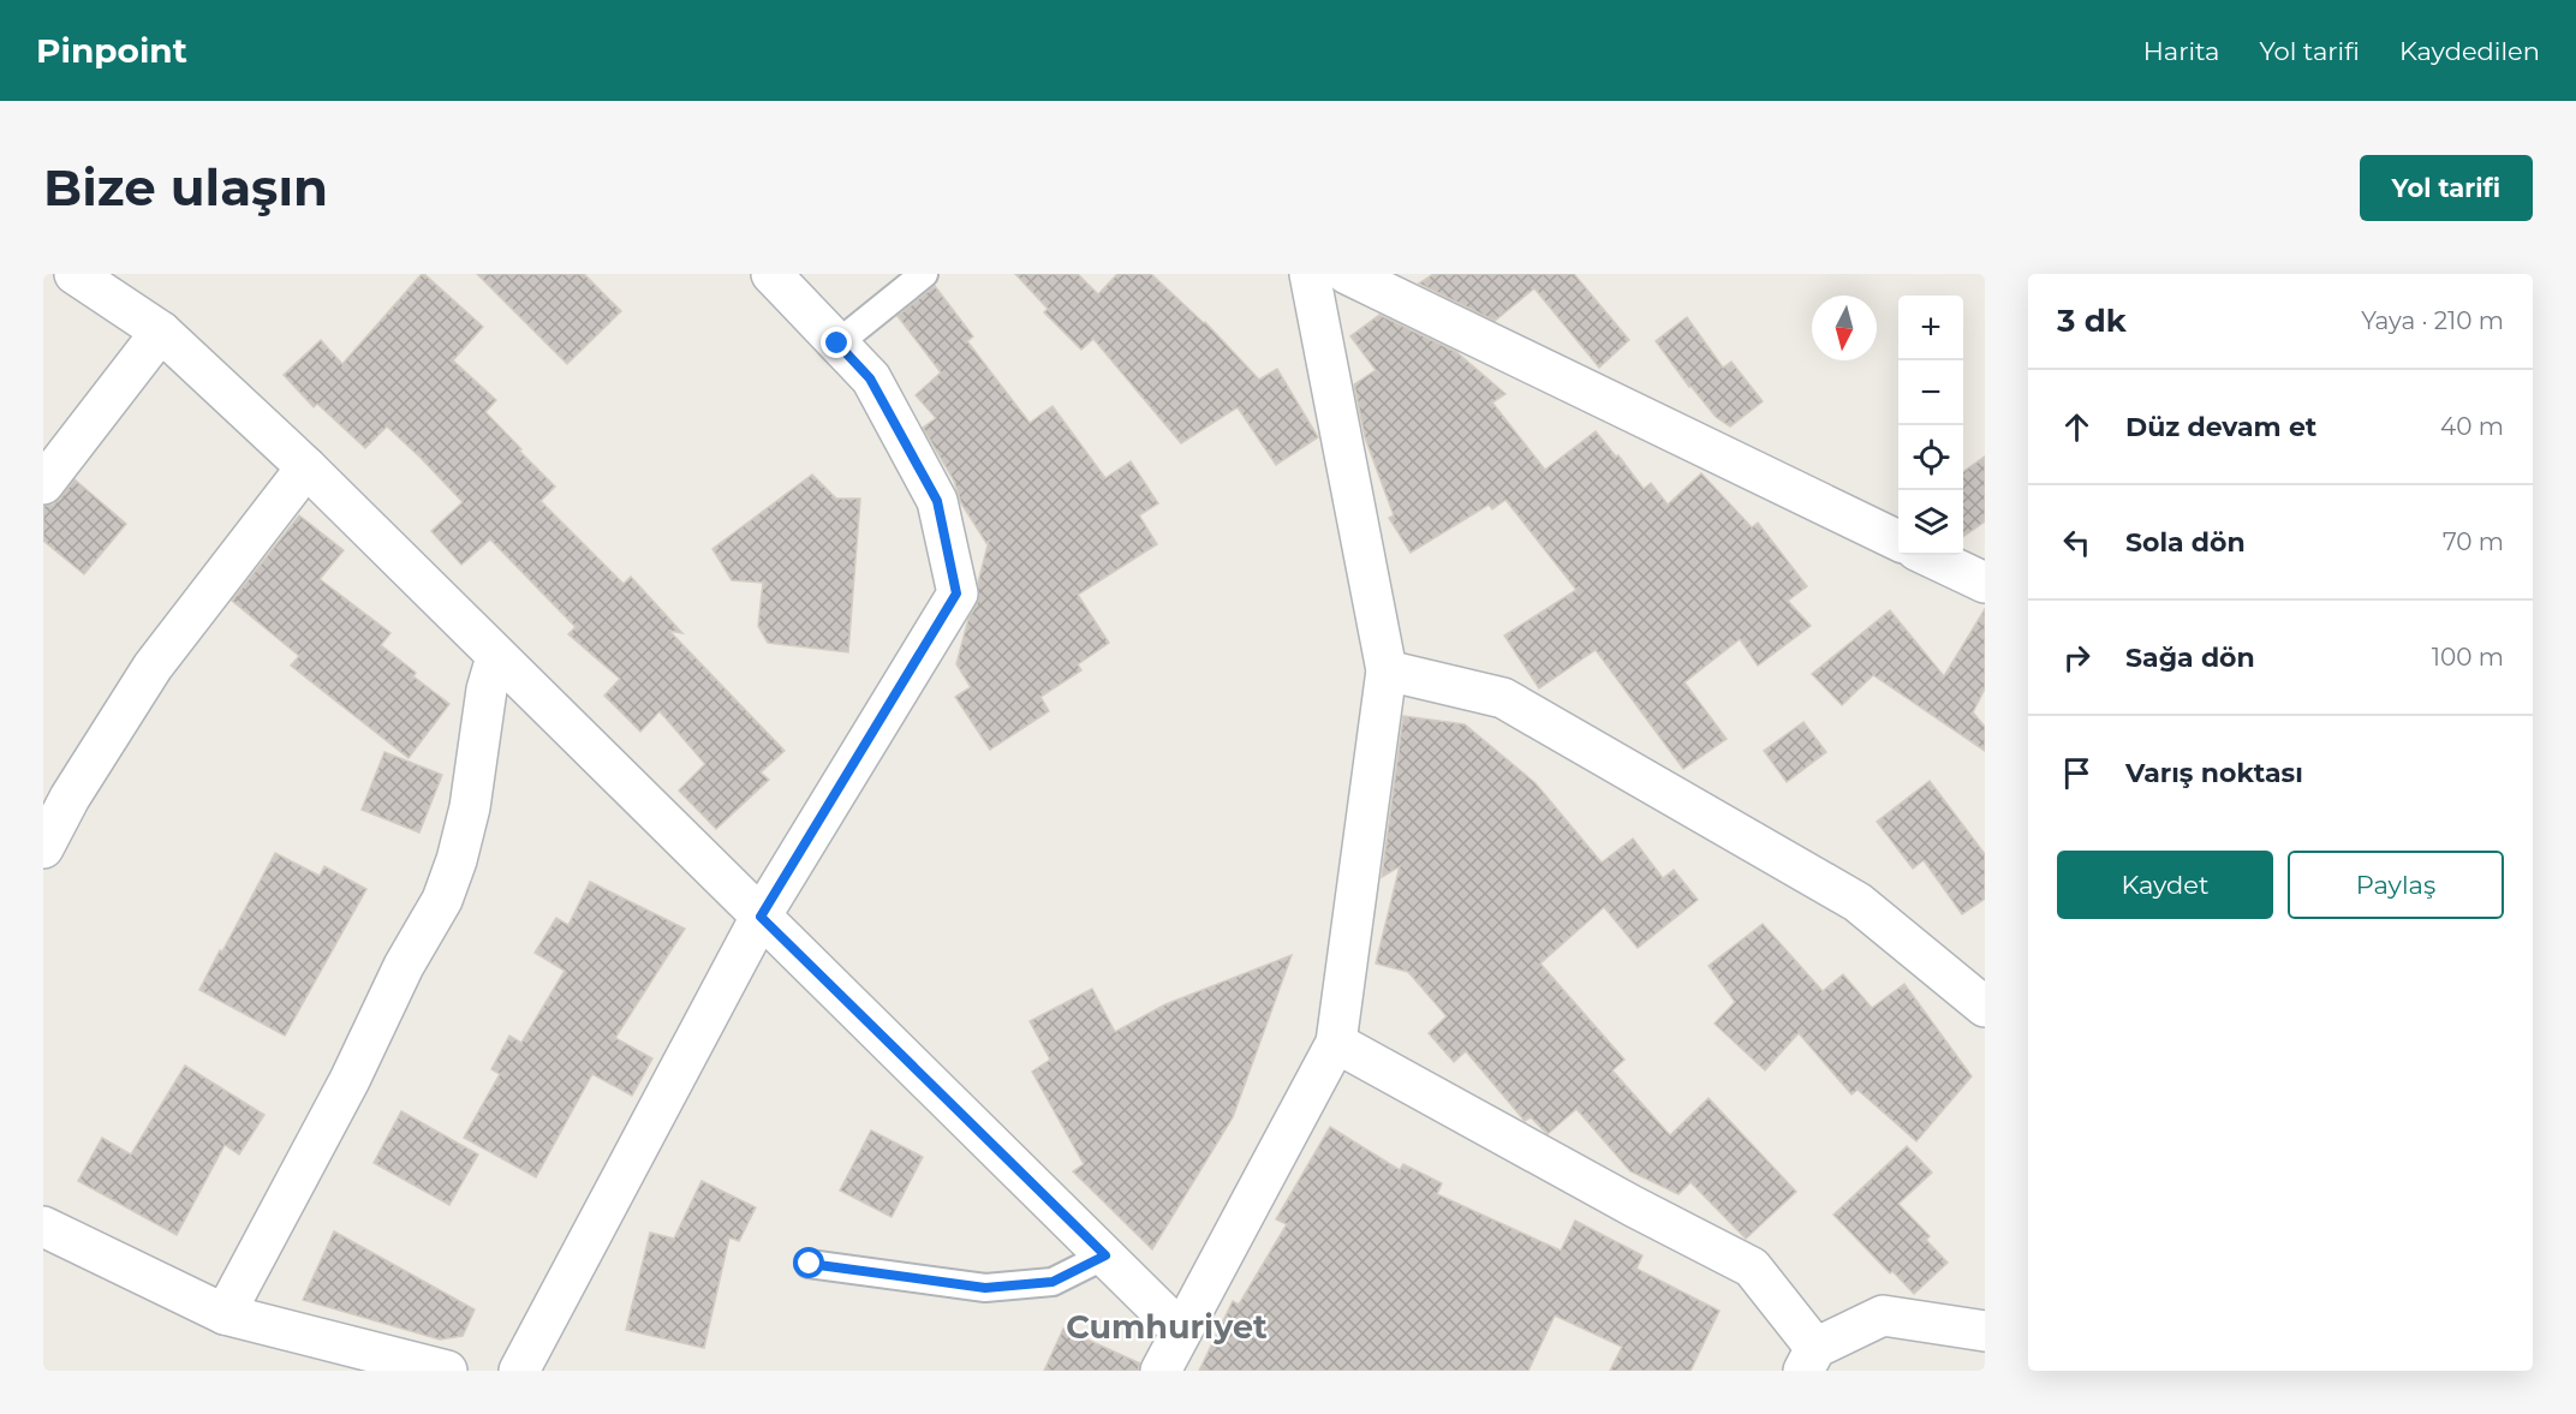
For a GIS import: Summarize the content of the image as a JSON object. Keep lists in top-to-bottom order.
{
  "districts": ["Cumhuriyet"],
  "north": "bottom",
  "page": {
    "header": "Pinpoint",
    "nav": ["Harita", "Yol tarifi", "Kaydedilen"],
    "buttons": [
      "Yol tarifi",
      ["Kaydet", "Paylaş"]
    ],
    "title": "Bize ulaşın",
    "heading": ["3 dk", "Yaya · 210 m"],
    "map_buttons": ["+", "−"],
    "list": [
      ["Düz devam et", "40 m"],
      ["Sola dön", "70 m"],
      ["Sağa dön", "100 m"],
      "Varış noktası"
    ]
  }
}
